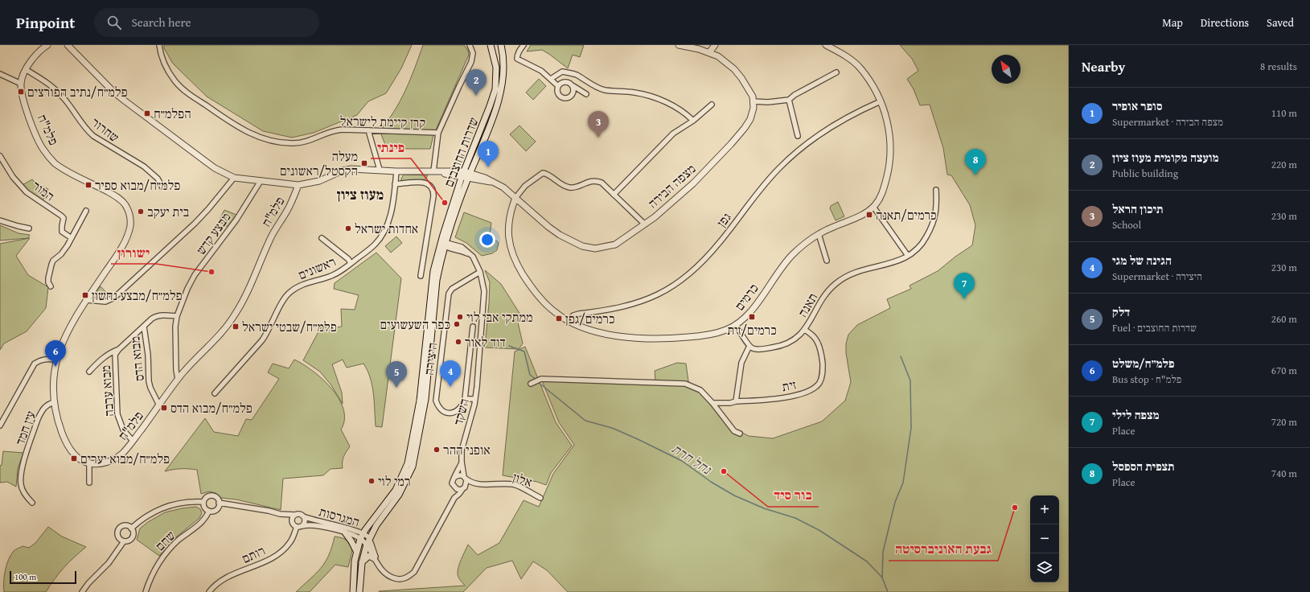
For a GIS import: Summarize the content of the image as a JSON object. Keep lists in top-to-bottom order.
{
  "streets": {
    "street": [
      "קרן קיימת לישראל",
      "פלמ\"ח",
      "שחרור",
      "שדרות החוצבים",
      "מצפה הבירה",
      "המור",
      "גפן",
      "מבצע קדש",
      "ראשונים",
      "כרמים",
      "תאנה",
      "מבוא הדס",
      "היצירה",
      "זית",
      "מבוא ערבה",
      "השקד",
      "עין חמד",
      "אלון",
      "המגרסות",
      "שחם",
      "רותם"
    ]
  },
  "crossings": [
    ["פלמ\"ח", "מצפה הבירה"],
    ["פלמ\"ח", "מבצע קדש"],
    ["פלמ\"ח", "מבוא הדס"],
    ["פלמ\"ח", "מבוא ערבה"],
    ["פלמ\"ח", "עין חמד"],
    ["שדרות החוצבים", "מצפה הבירה"],
    ["שדרות החוצבים", "המגרסות"],
    ["מצפה הבירה", "ראשונים"],
    ["מצפה הבירה", "כרמים"],
    ["גפן", "כרמים"],
    ["מבצע קדש", "מבוא ערבה"],
    ["תאנה", "זית"],
    ["מבוא הדס", "מבוא ערבה"],
    ["היצירה", "השקד"],
    ["השקד", "אלון"],
    ["המגרסות", "רותם"]
  ],
  "districts": ["מעוז ציון"],
  "water": ["נחל חרת"],
  "places": {
    "transit": [
      "פלמ״ח/נתיב הפורצים",
      "הפלמ״ח",
      "מעלה הקסטל/ראשונים",
      "פלמ״ח/מבוא ספיר",
      "כרמים/תאנה",
      "פלמ״ח/מבצע נחשון",
      "כרמים/זית",
      "כרמים/גפן",
      "פלמ״ח/שבטי ישראל",
      "פלמ״ח/מבוא הדס",
      "פלמ״ח/מבוא יערים"
    ],
    "other": [
      "פינתי",
      "בית יעקב",
      "אחדות ישראל",
      "ישורון",
      "ממתקי אבי לוי",
      "כפר השעשועים",
      "דוד לאור",
      "אופני ההר",
      "בור סיד",
      "רמי לוי",
      "גבעת האוניברסיטה"
    ]
  },
  "scale_bar": "100 m",
  "north": "top left",
  "page": {
    "header": "Pinpoint",
    "search": "Search here",
    "nav": ["Map", "Directions", "Saved"],
    "heading": ["Nearby", "8 results"],
    "pins": [
      "2",
      "3",
      "1",
      "8",
      "7",
      "6",
      "4",
      "5"
    ],
    "list": [
      {
        "mark": "1",
        "name": "סופר אופיר",
        "note": "Supermarket · מצפה הבירה",
        "value": "110 m"
      },
      {
        "mark": "2",
        "name": "מועצה מקומית מעוז ציון",
        "note": "Public building",
        "value": "220 m"
      },
      {
        "mark": "3",
        "name": "תיכון הראל",
        "note": "School",
        "value": "230 m"
      },
      {
        "mark": "4",
        "name": "הגינה של מגי",
        "note": "Supermarket · היצירה",
        "value": "230 m"
      },
      {
        "mark": "5",
        "name": "דלק",
        "note": "Fuel · שדרות החוצבים",
        "value": "260 m"
      },
      {
        "mark": "6",
        "name": "פלמ״ח/משלט",
        "note": "Bus stop · פלמ\"ח",
        "value": "670 m"
      },
      {
        "mark": "7",
        "name": "מצפה לילי",
        "note": "Place",
        "value": "720 m"
      },
      {
        "mark": "8",
        "name": "תצפית הספסל",
        "note": "Place",
        "value": "740 m"
      }
    ],
    "map_buttons": ["+", "−"],
    "scale": "100 m"
  }
}
